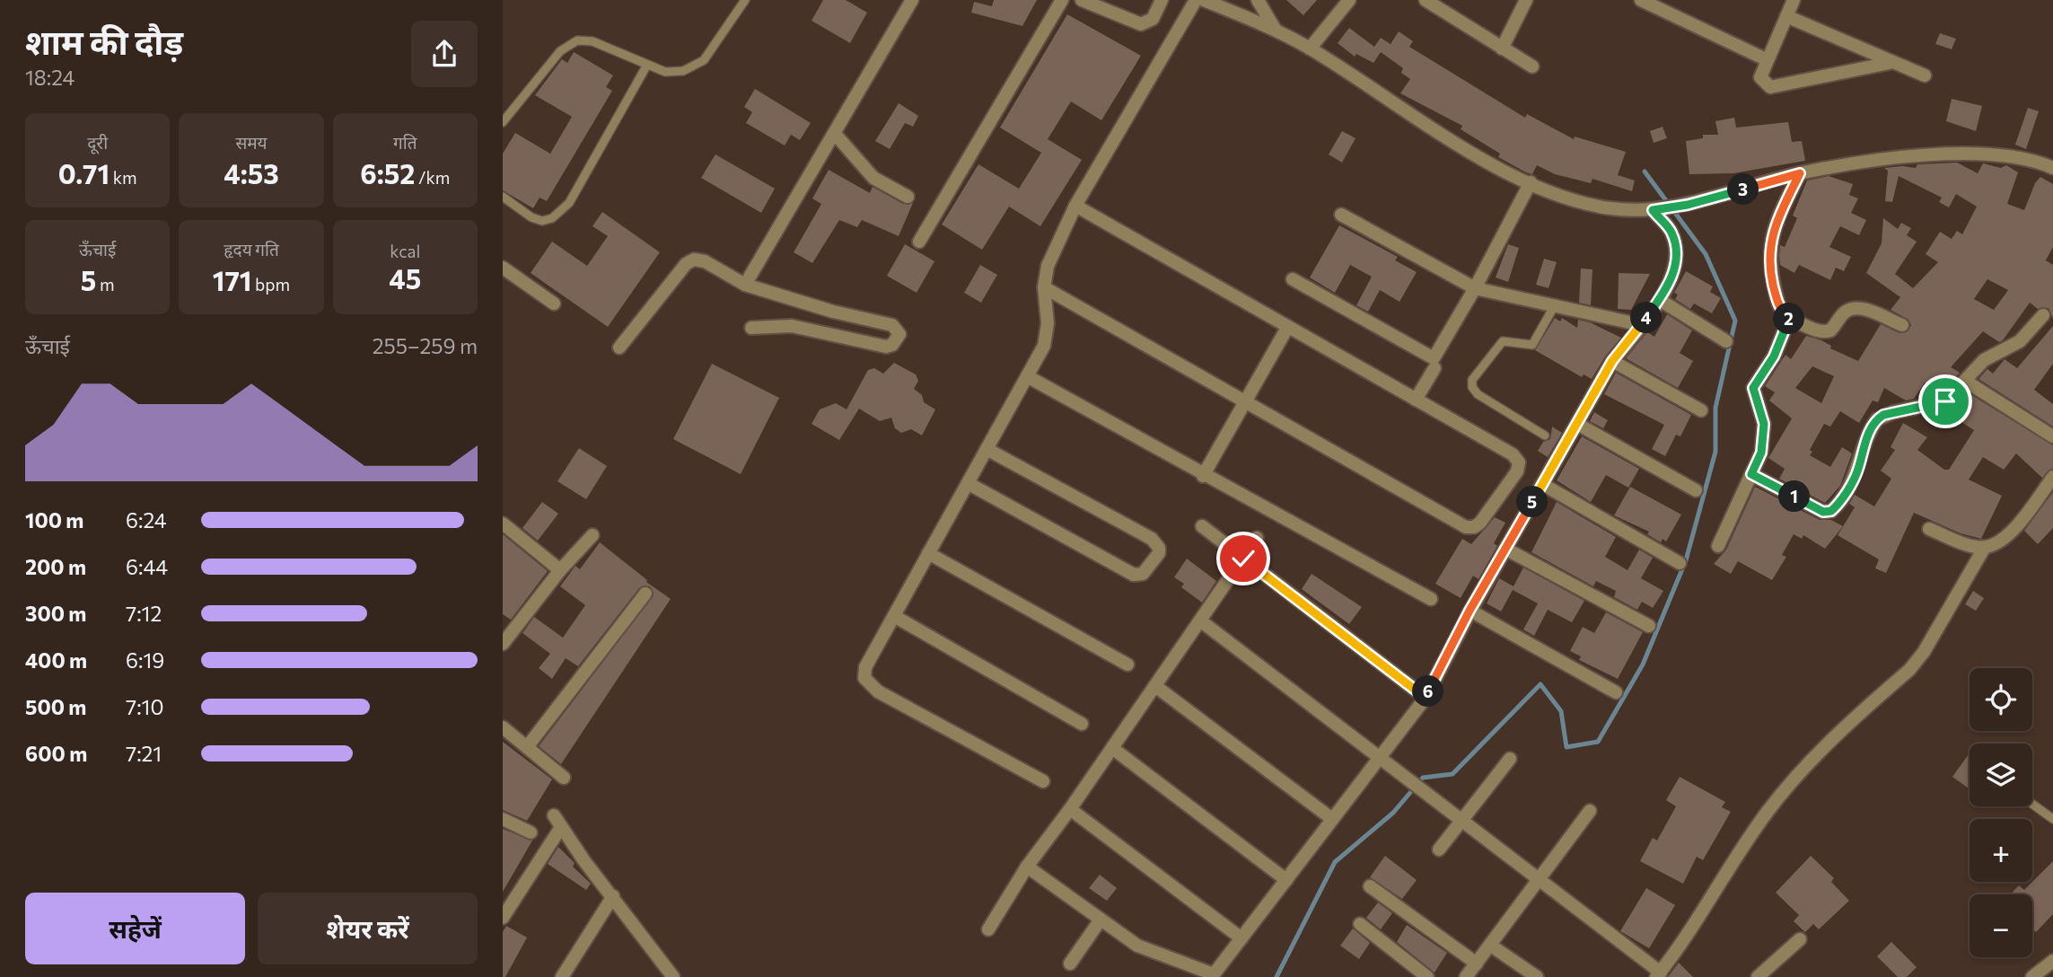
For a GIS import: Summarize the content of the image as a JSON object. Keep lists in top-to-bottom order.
{
  "page": {
    "heading": ["शाम की दौड़", "18:24"],
    "stats": [
      ["दूरी", "0.71 km"],
      ["समय", "4:53"],
      ["गति", "6:52 /km"],
      ["ऊँचाई", "5 m"],
      ["हृदय गति", "171 bpm"],
      ["kcal", "45"]
    ],
    "pins": [
      "3",
      "4",
      "2",
      "1",
      "5",
      "6"
    ],
    "chart": ["ऊँचाई", "255–259 m"],
    "list": [
      {
        "name": "100 m",
        "note": "6:24"
      },
      {
        "name": "200 m",
        "note": "6:44"
      },
      {
        "name": "300 m",
        "note": "7:12"
      },
      {
        "name": "400 m",
        "note": "6:19"
      },
      {
        "name": "500 m",
        "note": "7:10"
      },
      {
        "name": "600 m",
        "note": "7:21"
      }
    ],
    "map_buttons": ["+", "−"],
    "buttons": ["सहेजें", "शेयर करें"]
  }
}
